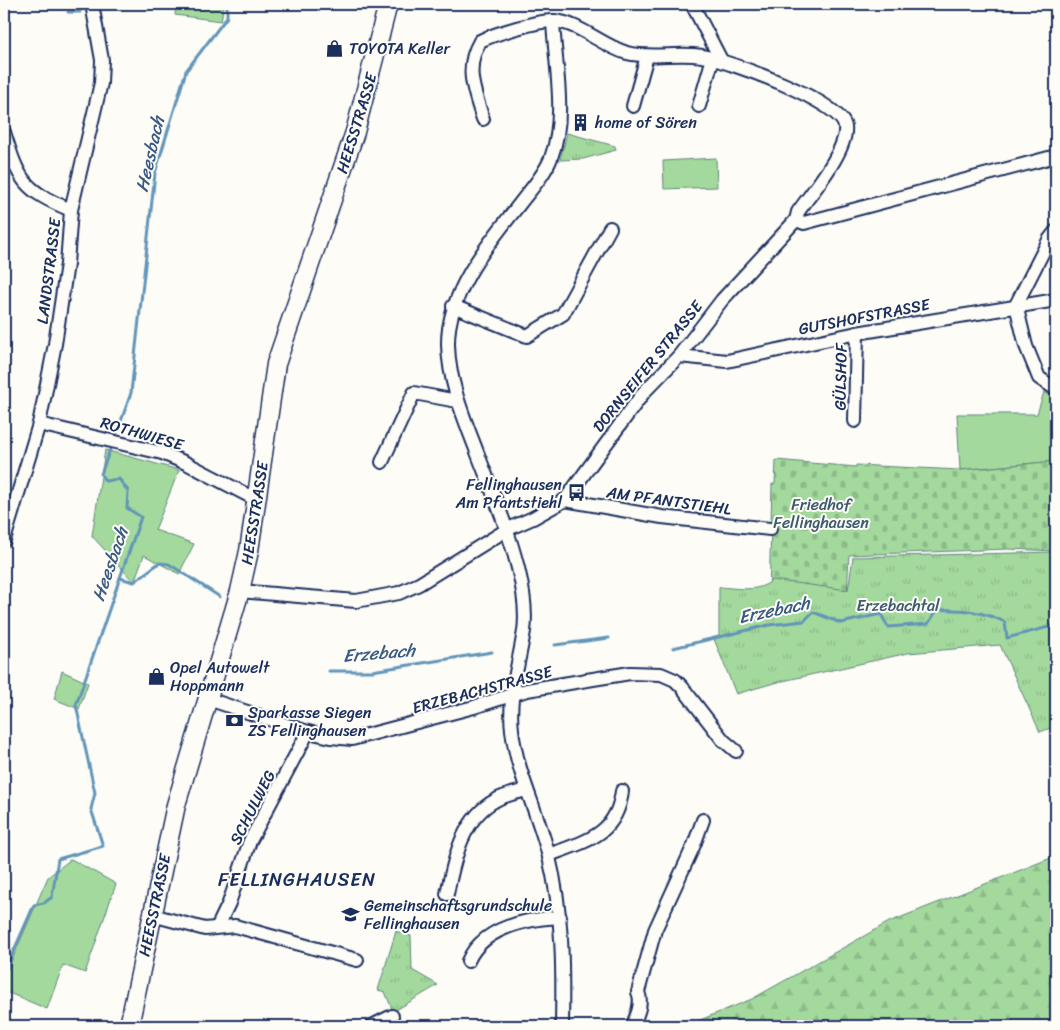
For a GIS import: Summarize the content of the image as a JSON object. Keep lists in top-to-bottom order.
{
  "streets": {
    "main road": ["HEESSTRASSE"],
    "street": [
      "LANDSTRASSE",
      "GUTSHOFSTRASSE",
      "DORNSEIFER STRASSE",
      "GÜLSHOF",
      "ROTHWIESE",
      "AM PFANTSTIEHL",
      "ERZEBACHSTRASSE",
      "SCHULWEG"
    ]
  },
  "crossings": [
    ["HEESSTRASSE", "DORNSEIFER STRASSE"],
    ["HEESSTRASSE", "ROTHWIESE"],
    ["HEESSTRASSE", "ERZEBACHSTRASSE"],
    ["LANDSTRASSE", "ROTHWIESE"],
    ["GUTSHOFSTRASSE", "DORNSEIFER STRASSE"],
    ["GUTSHOFSTRASSE", "GÜLSHOF"],
    ["DORNSEIFER STRASSE", "AM PFANTSTIEHL"],
    ["ERZEBACHSTRASSE", "SCHULWEG"]
  ],
  "districts": ["FELLINGHAUSEN"],
  "water": ["Heesbach", "Erzebach"],
  "parks": ["Friedhof Fellinghausen", "Erzebachtal"],
  "places": {
    "shop": ["TOYOTA Keller", "Opel Autowelt Hoppmann"],
    "building": ["home of Sören"],
    "bus stop": ["Fellinghausen Am Pfantstiehl"],
    "bank": ["Sparkasse Siegen ZS Fellinghausen"],
    "school or university": ["Gemeinschaftsgrundschule Fellinghausen"]
  }
}
